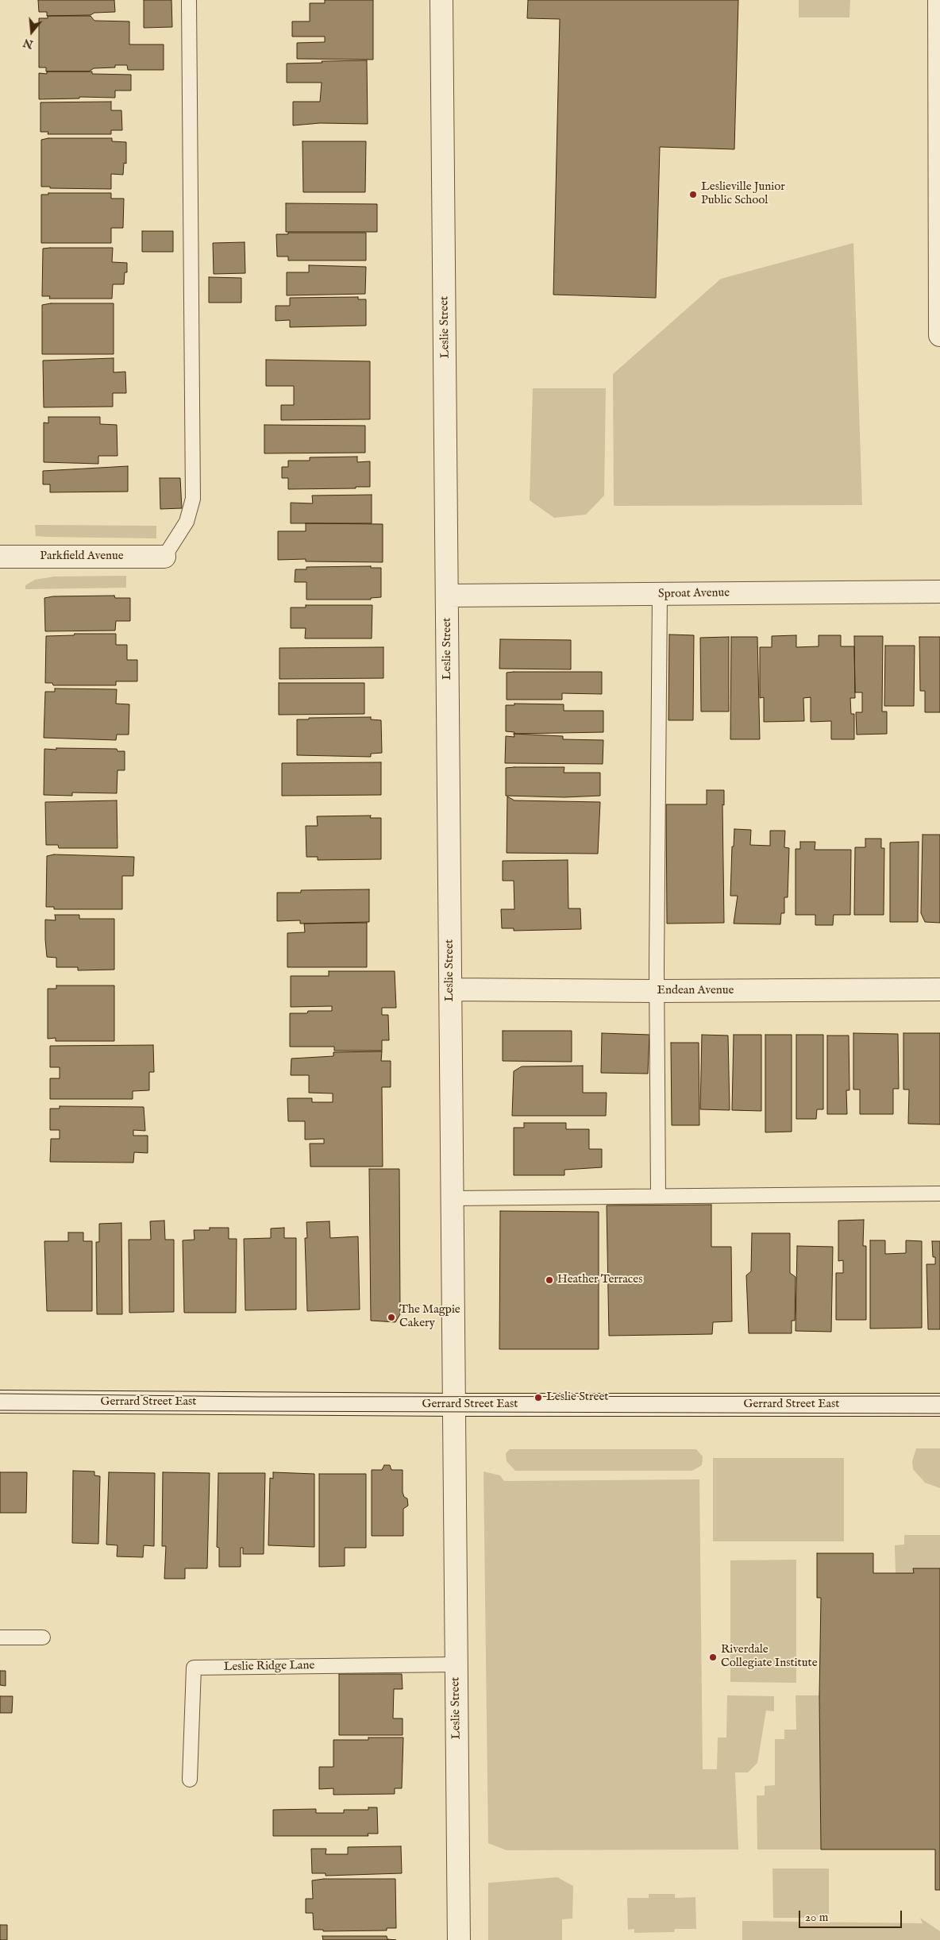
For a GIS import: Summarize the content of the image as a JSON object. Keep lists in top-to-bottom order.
{
  "streets": {
    "street": [
      "Leslie Street",
      "Parkfield Avenue",
      "Sproat Avenue",
      "Endean Avenue",
      "Gerrard Street East"
    ],
    "lane": ["Leslie Ridge Lane"]
  },
  "crossings": [
    ["Leslie Street", "Sproat Avenue"],
    ["Leslie Street", "Endean Avenue"],
    ["Leslie Street", "Gerrard Street East"],
    ["Leslie Street", "Leslie Ridge Lane"]
  ],
  "places": [
    "Leslieville Junior Public School",
    "Heather Terraces",
    "The Magpie Cakery",
    "Leslie Street",
    "Riverdale Collegiate Institute"
  ],
  "scale_bar": "20 m",
  "north": "bottom"
}
